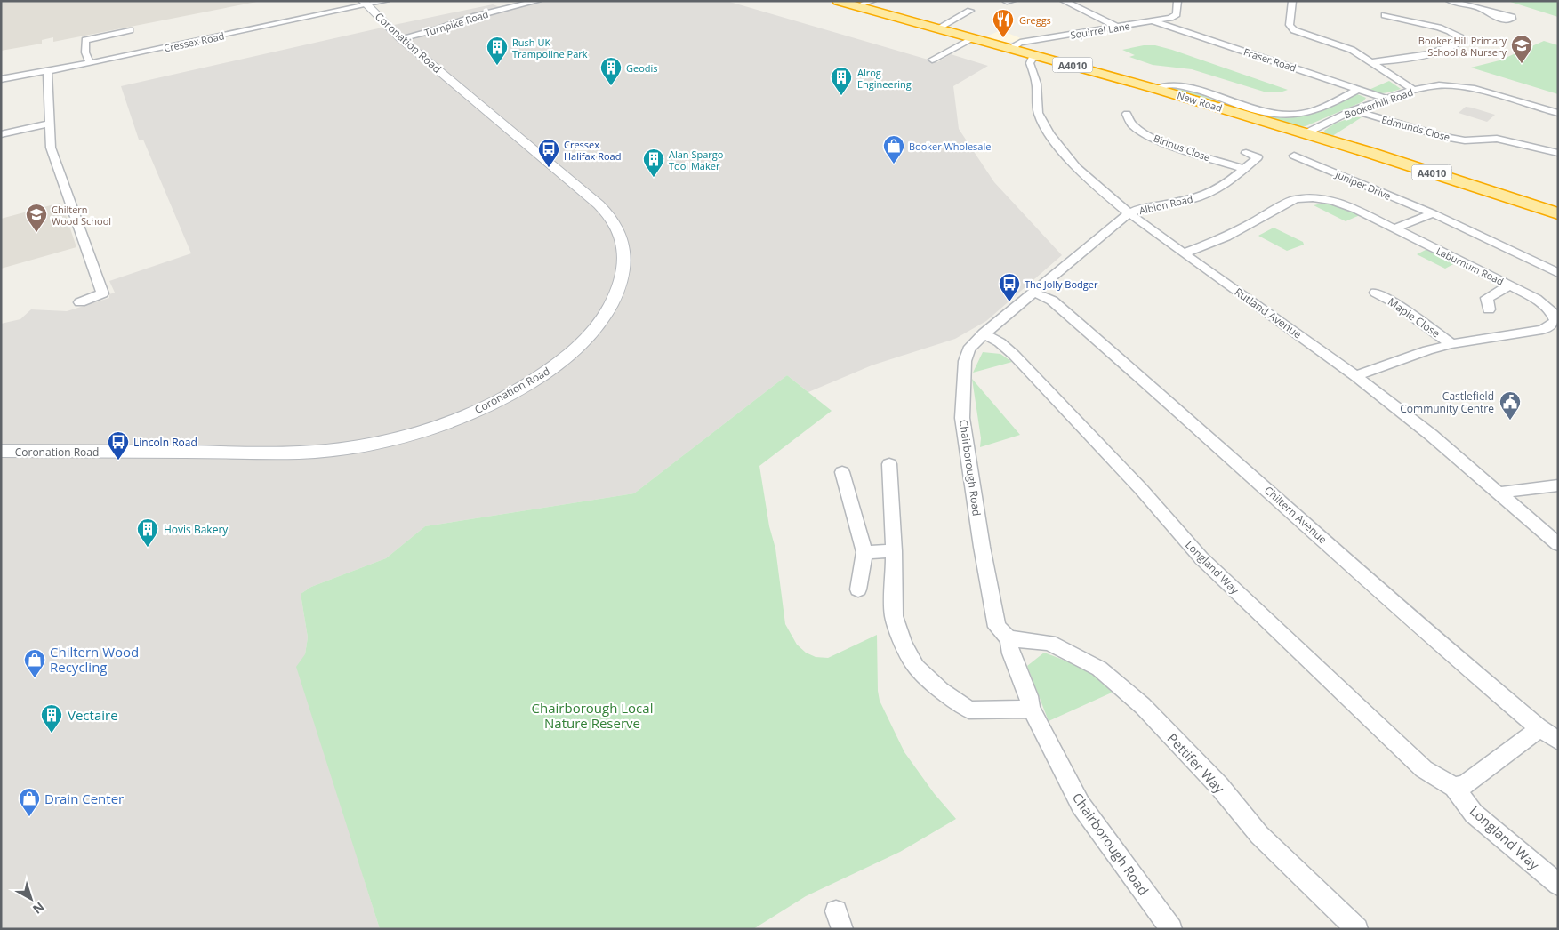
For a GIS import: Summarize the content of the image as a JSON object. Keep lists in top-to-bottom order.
{
  "streets": {
    "highway": ["A4010", "New Road"],
    "street": [
      "Turnpike Road",
      "Squirrel Lane",
      "Cressex Road",
      "Coronation Road",
      "Fraser Road",
      "Bookerhill Road",
      "Edmunds Close",
      "Birinus Close",
      "Juniper Drive",
      "Albion Road",
      "Laburnum Road",
      "Rutland Avenue",
      "Maple Close",
      "Chairborough Road",
      "Chiltern Avenue",
      "Longland Way",
      "Pettifer Way"
    ]
  },
  "crossings": [
    ["Turnpike Road", "Coronation Road"],
    ["Squirrel Lane", "Fraser Road"],
    ["Squirrel Lane", "New Road"],
    ["Cressex Road", "Coronation Road"],
    ["Fraser Road", "Bookerhill Road"],
    ["New Road", "Bookerhill Road"],
    ["New Road", "Rutland Avenue"],
    ["Bookerhill Road", "Edmunds Close"],
    ["Birinus Close", "Albion Road"],
    ["Albion Road", "Rutland Avenue"],
    ["Albion Road", "Chairborough Road"],
    ["Laburnum Road", "Rutland Avenue"],
    ["Laburnum Road", "Maple Close"],
    ["Rutland Avenue", "Chairborough Road"],
    ["Chairborough Road", "Chiltern Avenue"],
    ["Chairborough Road", "Longland Way"],
    ["Chairborough Road", "Pettifer Way"]
  ],
  "parks": ["Chairborough Local Nature Reserve"],
  "places": {
    "restaurant": ["Greggs"],
    "school or university": ["Booker Hill Primary School & Nursery", "Chiltern Wood School"],
    "building": [
      "Rush UK Trampoline Park",
      "Geodis",
      "Alrog Engineering",
      "Alan Spargo Tool Maker",
      "Hovis Bakery",
      "Vectaire"
    ],
    "shop": ["Booker Wholesale", "Chiltern Wood Recycling", "Drain Center"],
    "bus stop": ["Cressex Halifax Road", "The Jolly Bodger", "Lincoln Road"],
    "public building": ["Castlefield Community Centre"]
  },
  "north": "bottom right"
}
